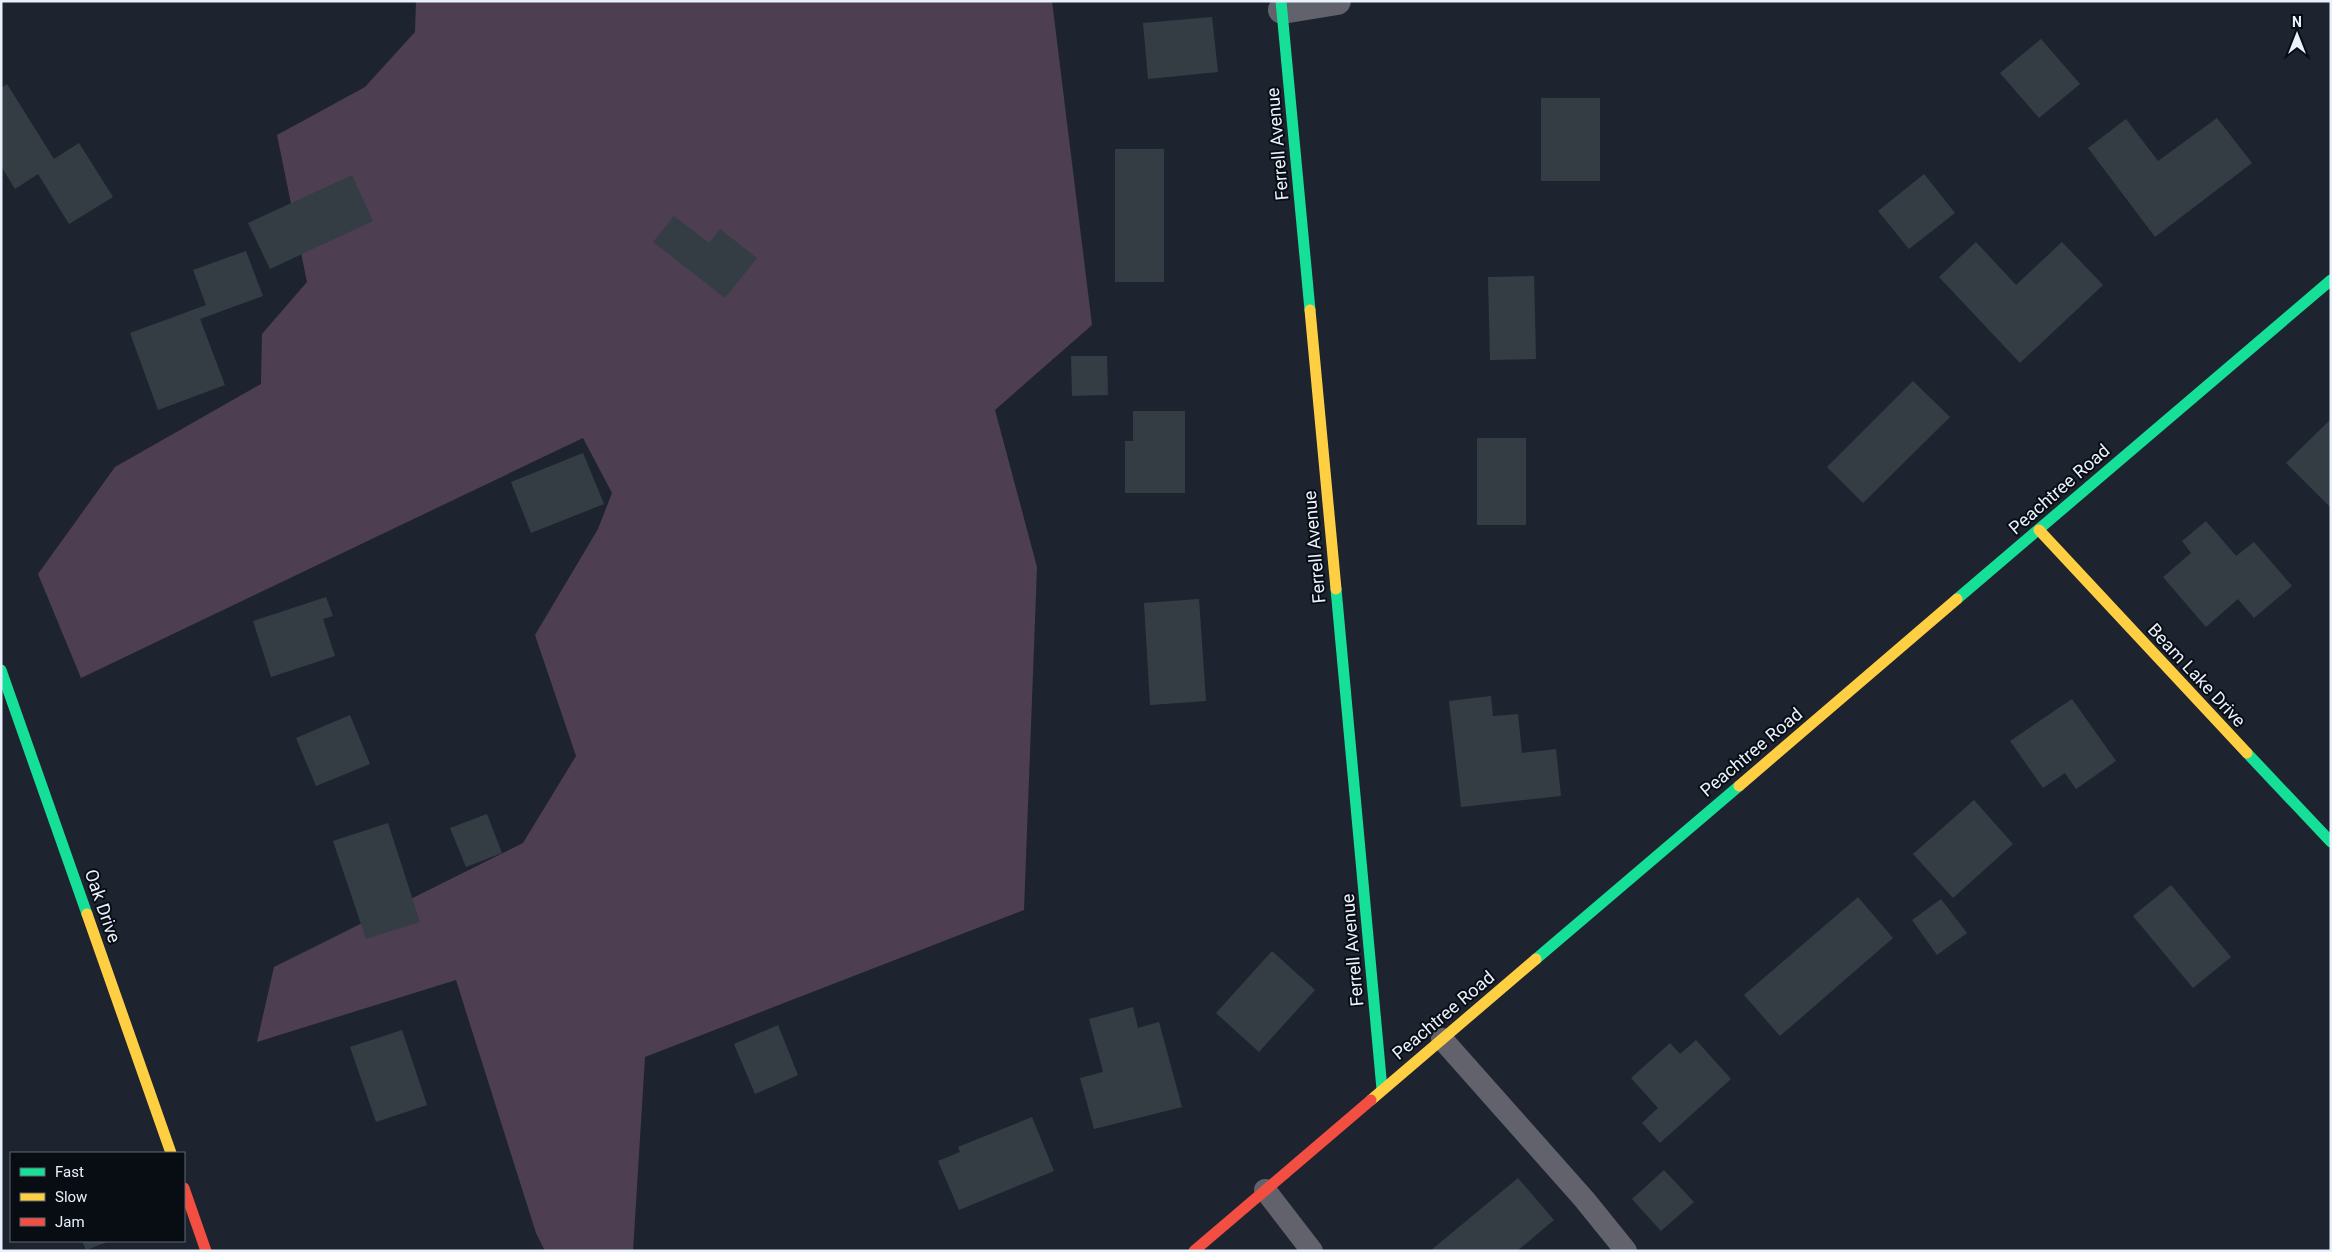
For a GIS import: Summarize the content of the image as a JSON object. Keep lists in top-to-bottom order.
{
  "streets": {
    "street": [
      "Ferrell Avenue",
      "Peachtree Road",
      "Beam Lake Drive",
      "Oak Drive"
    ]
  },
  "crossings": [
    ["Ferrell Avenue", "Peachtree Road"],
    ["Peachtree Road", "Beam Lake Drive"]
  ],
  "legend": ["Fast", "Slow", "Jam"],
  "north": "top"
}
